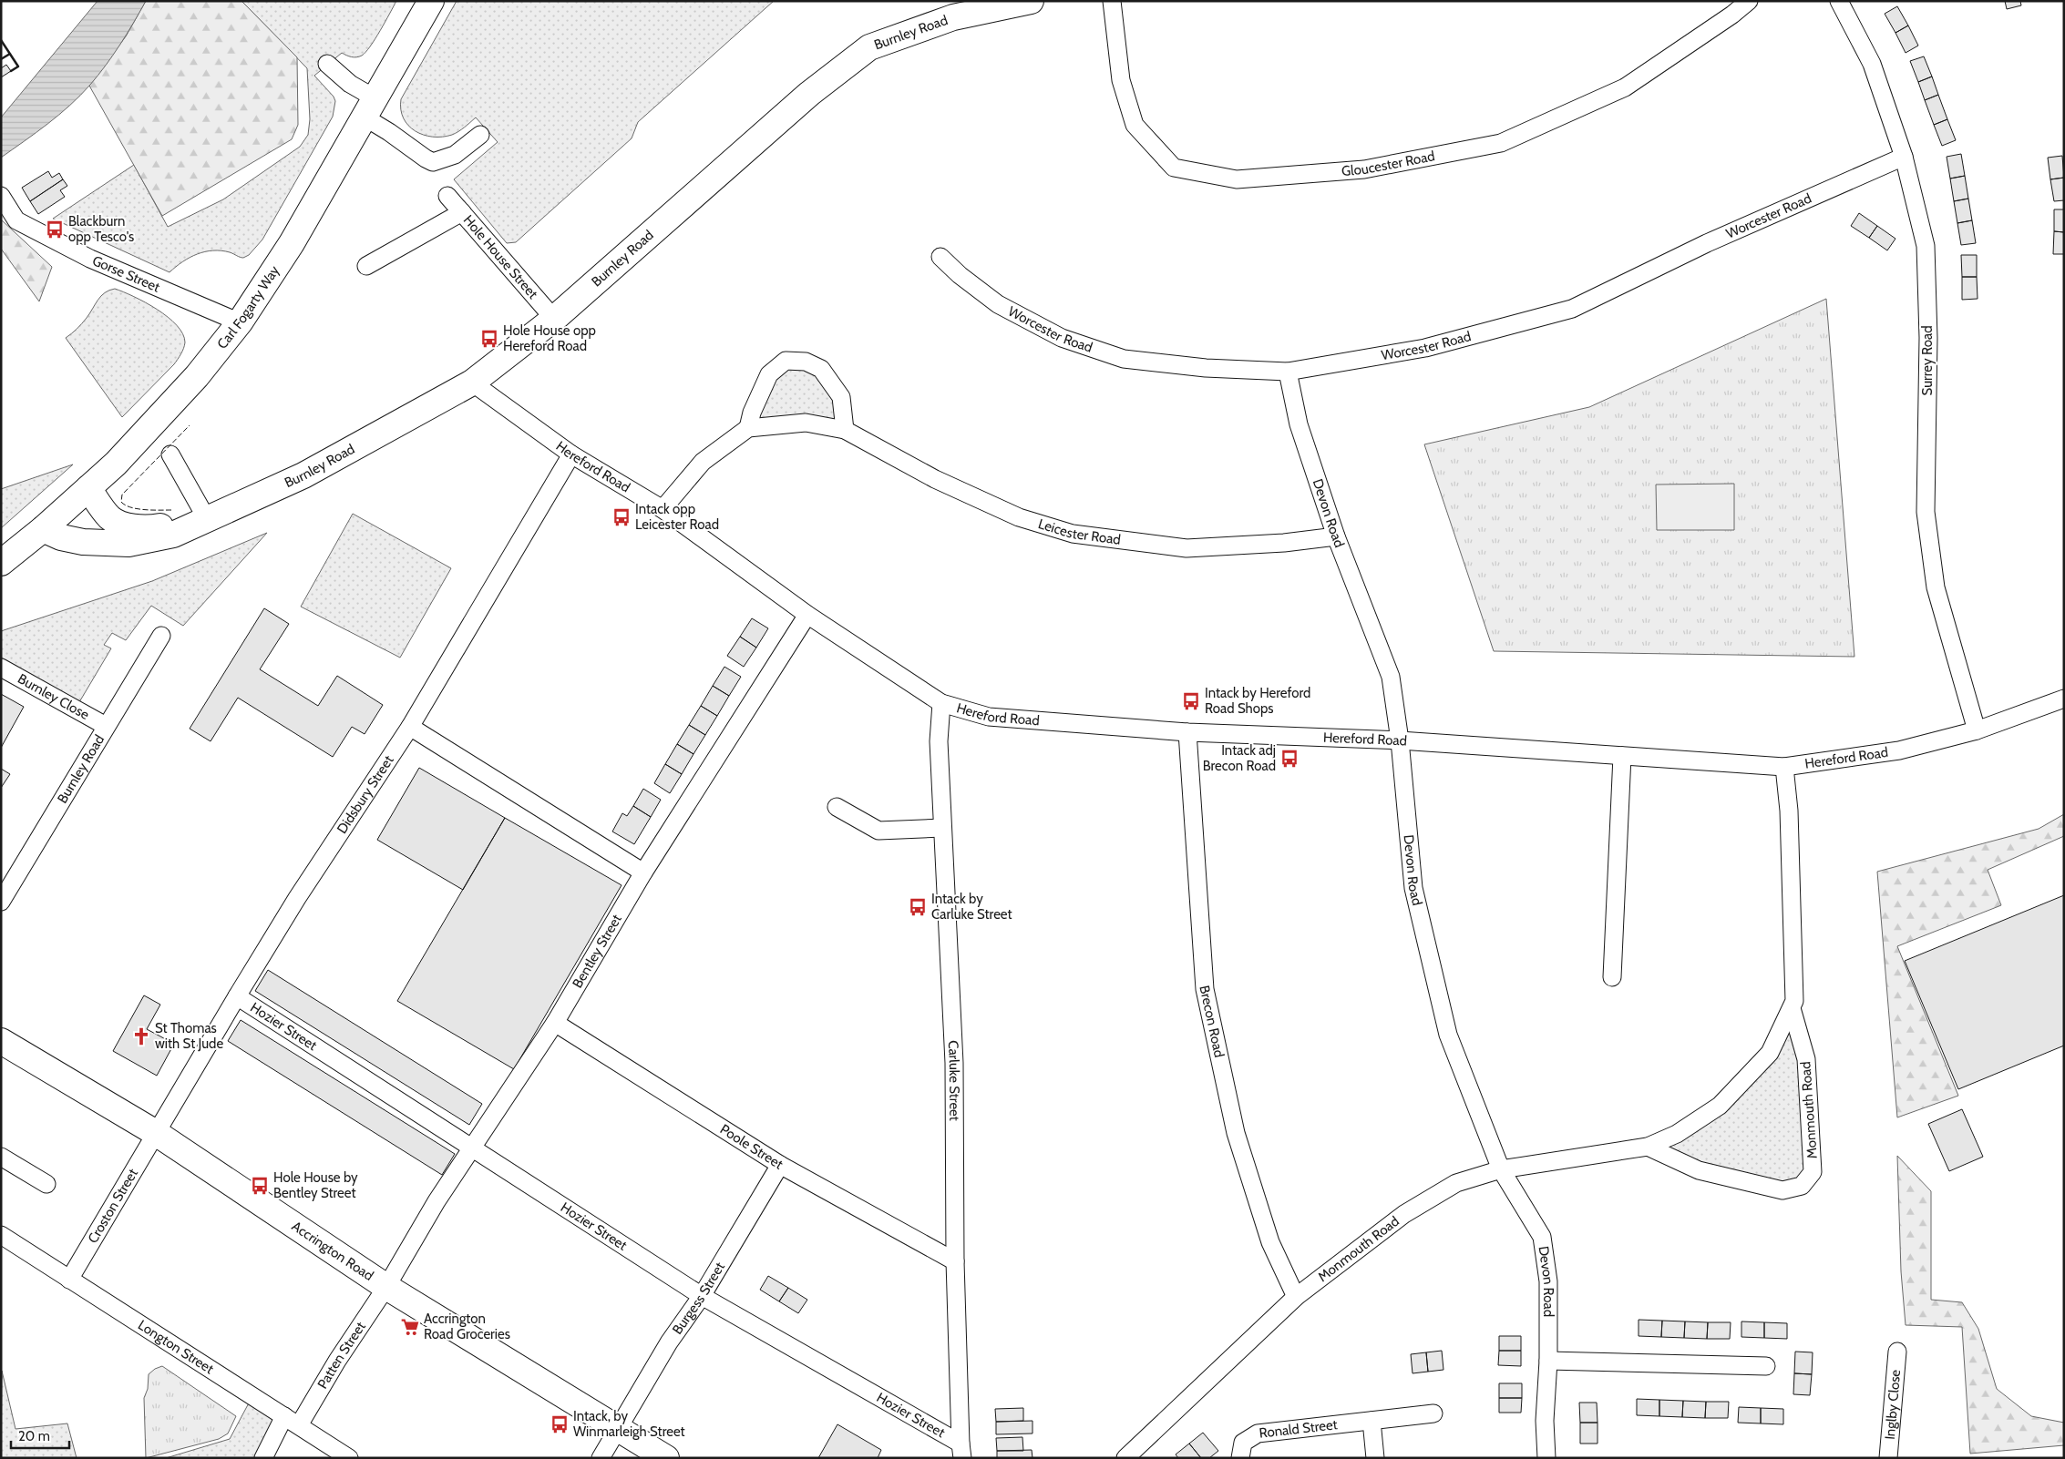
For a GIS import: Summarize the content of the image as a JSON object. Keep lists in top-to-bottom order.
{
  "streets": {
    "main road": ["Burnley Road", "Carl Fogarty Way", "Accrington Road"],
    "street": [
      "Gloucester Road",
      "Worcester Road",
      "Hole House Street",
      "Gorse Street",
      "Surrey Road",
      "Hereford Road",
      "Devon Road",
      "Leicester Road",
      "Burnley Close",
      "Didsbury Street",
      "Bentley Street",
      "Brecon Road",
      "Hozier Street",
      "Carluke Street",
      "Monmouth Road",
      "Poole Street",
      "Croston Street",
      "Burgess Street",
      "Longton Street",
      "Patten Street",
      "Inglby Close",
      "Ronald Street"
    ]
  },
  "crossings": [
    ["Burnley Road", "Hole House Street"],
    ["Burnley Road", "Carl Fogarty Way"],
    ["Burnley Road", "Hereford Road"],
    ["Burnley Road", "Burnley Close"],
    ["Worcester Road", "Surrey Road"],
    ["Worcester Road", "Devon Road"],
    ["Gorse Street", "Carl Fogarty Way"],
    ["Surrey Road", "Hereford Road"],
    ["Hereford Road", "Devon Road"],
    ["Hereford Road", "Didsbury Street"],
    ["Hereford Road", "Bentley Street"],
    ["Hereford Road", "Brecon Road"],
    ["Hereford Road", "Carluke Street"],
    ["Hereford Road", "Monmouth Road"],
    ["Devon Road", "Leicester Road"],
    ["Devon Road", "Monmouth Road"],
    ["Didsbury Street", "Hozier Street"],
    ["Didsbury Street", "Croston Street"],
    ["Didsbury Street", "Accrington Road"],
    ["Bentley Street", "Hozier Street"],
    ["Bentley Street", "Poole Street"],
    ["Bentley Street", "Accrington Road"],
    ["Bentley Street", "Patten Street"],
    ["Brecon Road", "Monmouth Road"],
    ["Hozier Street", "Carluke Street"],
    ["Hozier Street", "Burgess Street"],
    ["Carluke Street", "Poole Street"],
    ["Poole Street", "Burgess Street"],
    ["Croston Street", "Accrington Road"],
    ["Croston Street", "Longton Street"],
    ["Accrington Road", "Burgess Street"],
    ["Accrington Road", "Patten Street"],
    ["Longton Street", "Patten Street"]
  ],
  "places": {
    "bus stop": [
      "Blackburn opp Tesco's",
      "Hole House opp Hereford Road",
      "Intack opp Leicester Road",
      "Intack by Hereford Road Shops",
      "Intack adj Brecon Road",
      "Intack by Carluke Street",
      "Hole House by Bentley Street",
      "Intack, by Winmarleigh Street"
    ],
    "church": ["St Thomas with St Jude"],
    "supermarket": ["Accrington Road Groceries"]
  },
  "scale_bar": "20 m"
}
